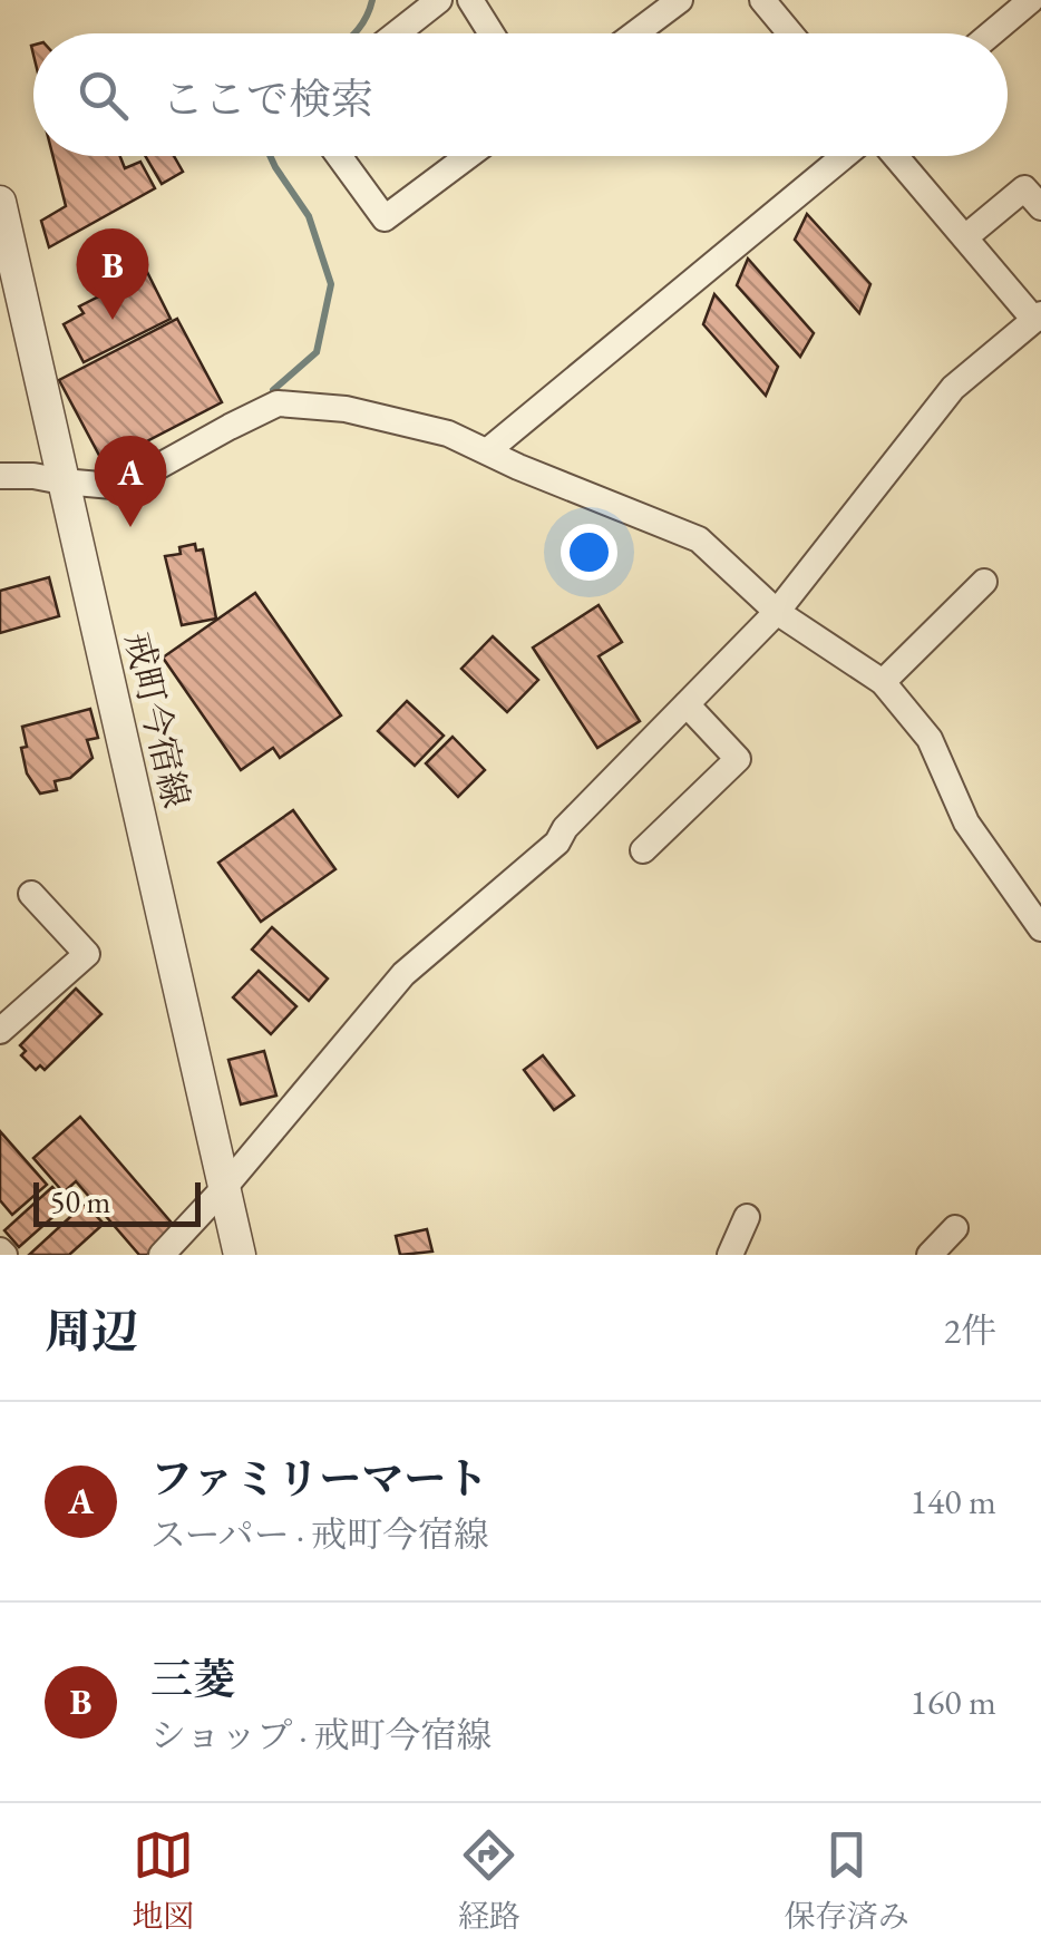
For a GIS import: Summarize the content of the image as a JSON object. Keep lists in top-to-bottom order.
{
  "streets": {
    "street": ["戒町今宿線"]
  },
  "scale_bar": "50 m",
  "page": {
    "search": "ここで検索",
    "pins": ["B", "A"],
    "scale": "50 m",
    "heading": ["周辺", "2件"],
    "list": [
      {
        "mark": "A",
        "name": "ファミリーマート",
        "note": "スーパー · 戒町今宿線",
        "value": "140 m"
      },
      {
        "mark": "B",
        "name": "三菱",
        "note": "ショップ · 戒町今宿線",
        "value": "160 m"
      }
    ],
    "nav": ["地図", "経路", "保存済み"]
  }
}
